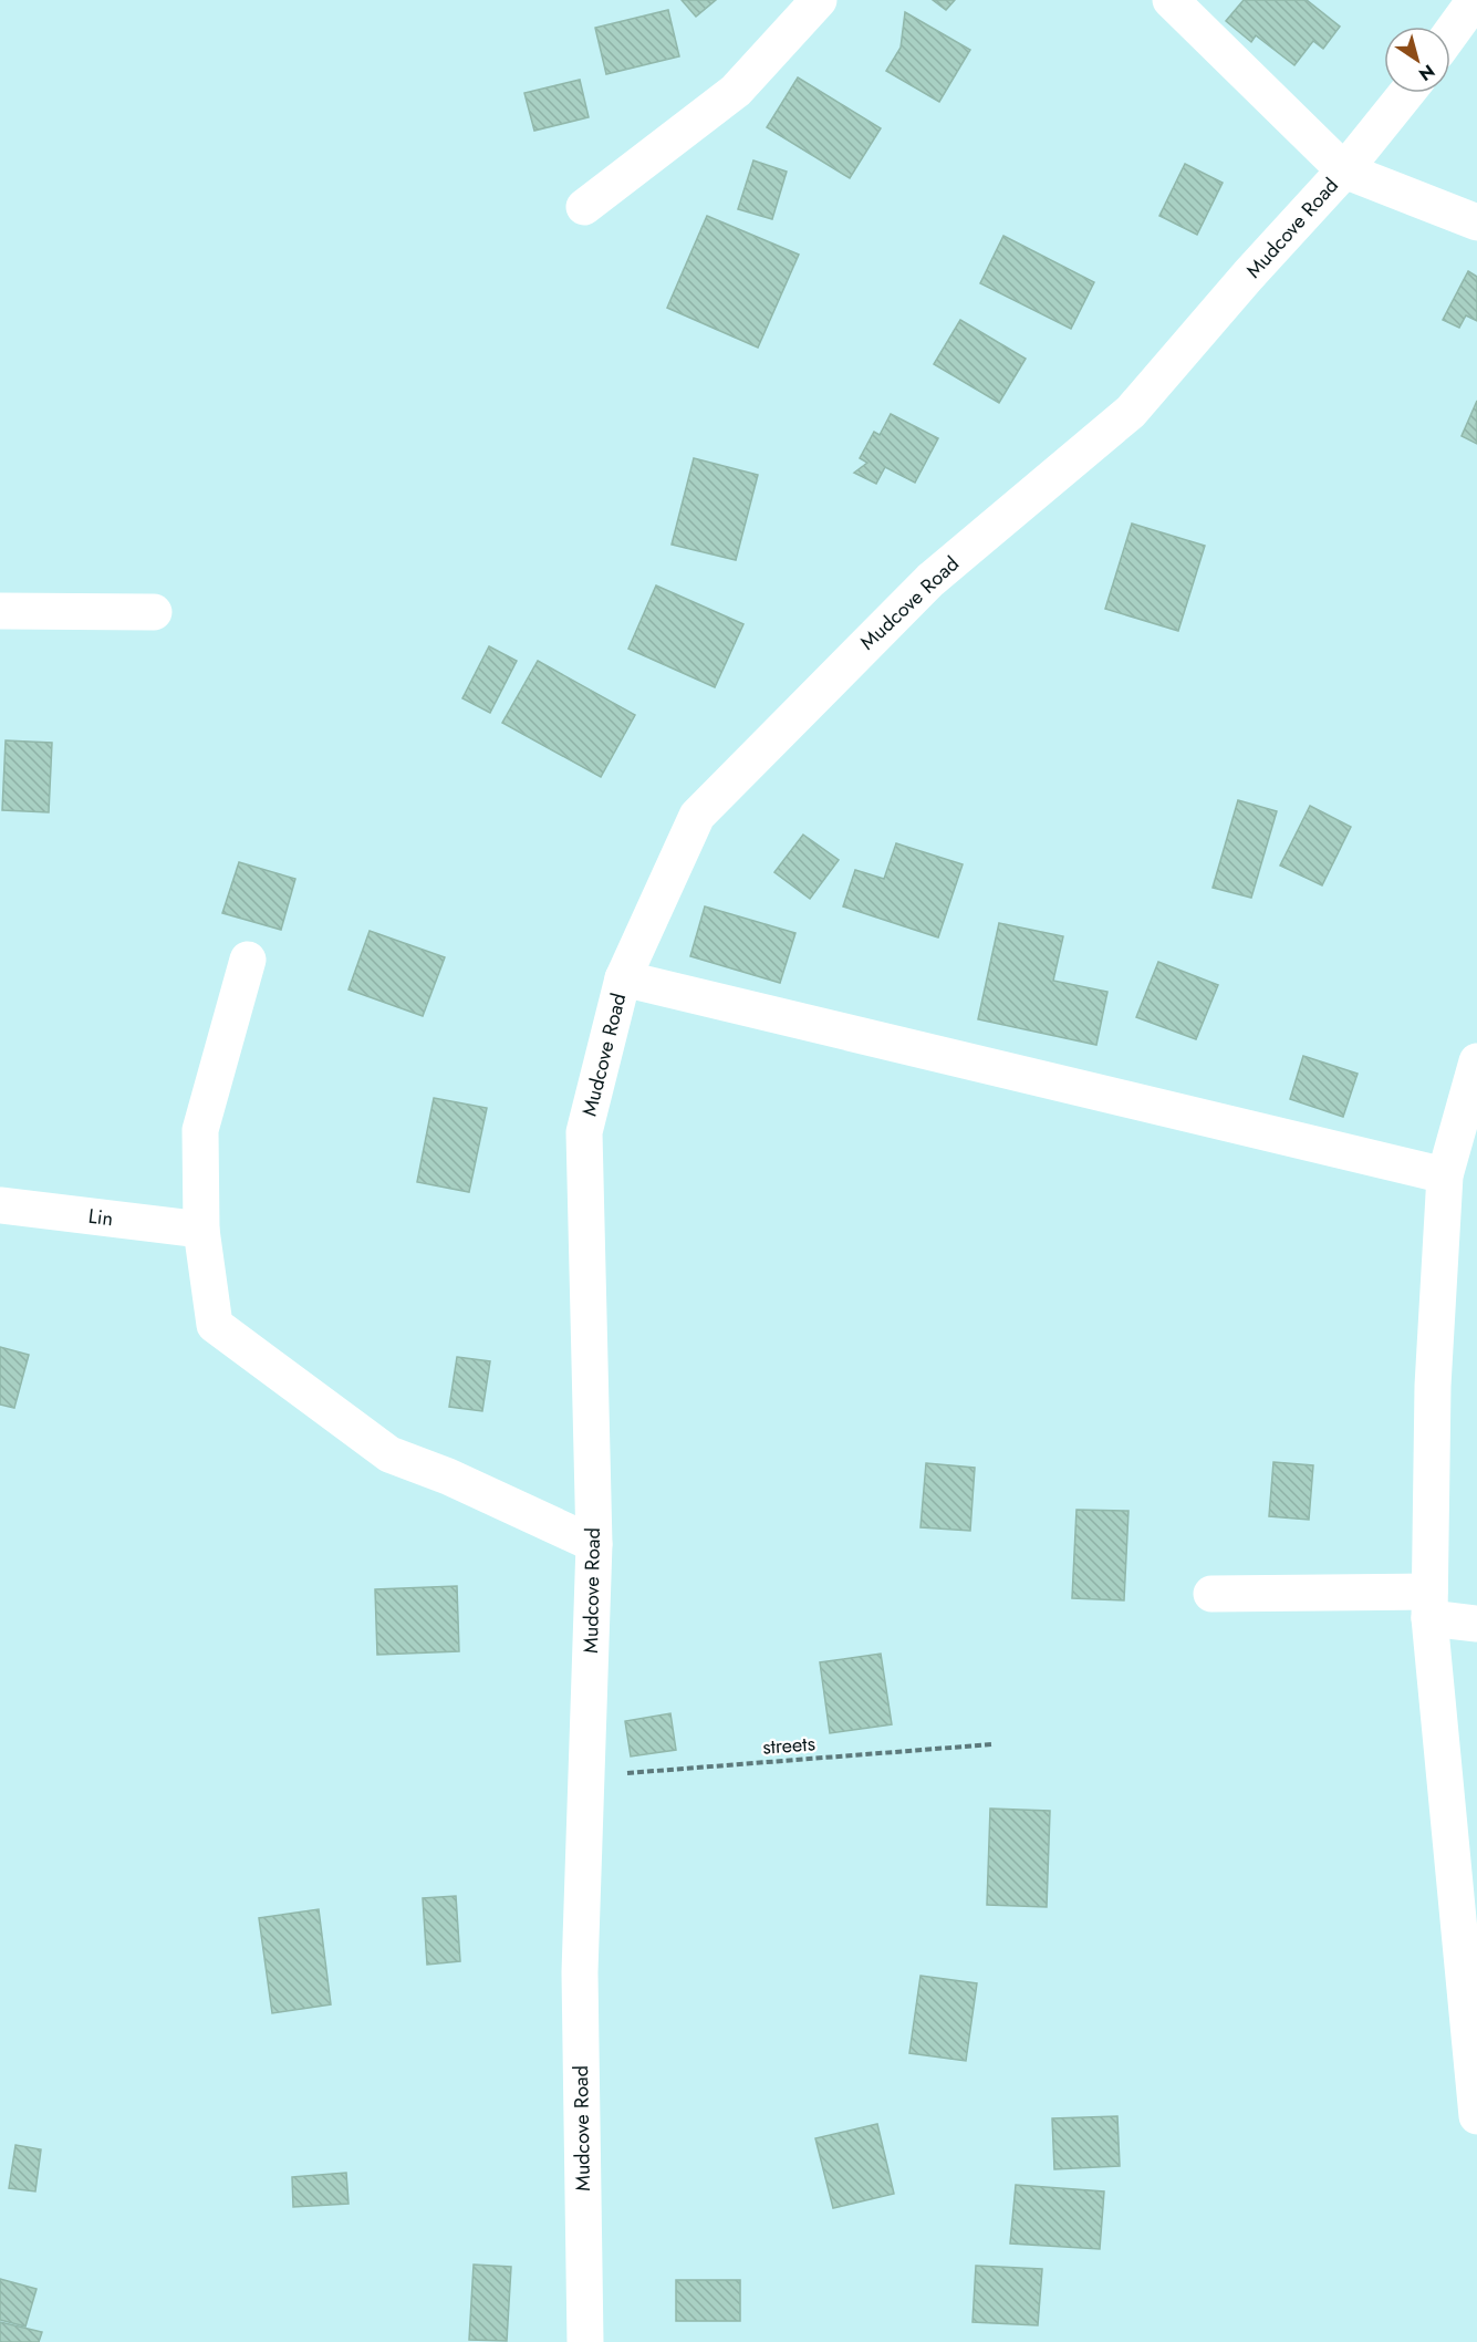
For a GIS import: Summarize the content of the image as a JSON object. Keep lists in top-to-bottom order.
{
  "streets": {
    "street": ["Mudcove Road", "Lin"],
    "path": ["streets"]
  },
  "crossings": [
    ["Mudcove Road", "streets"]
  ],
  "north": "bottom right"
}
